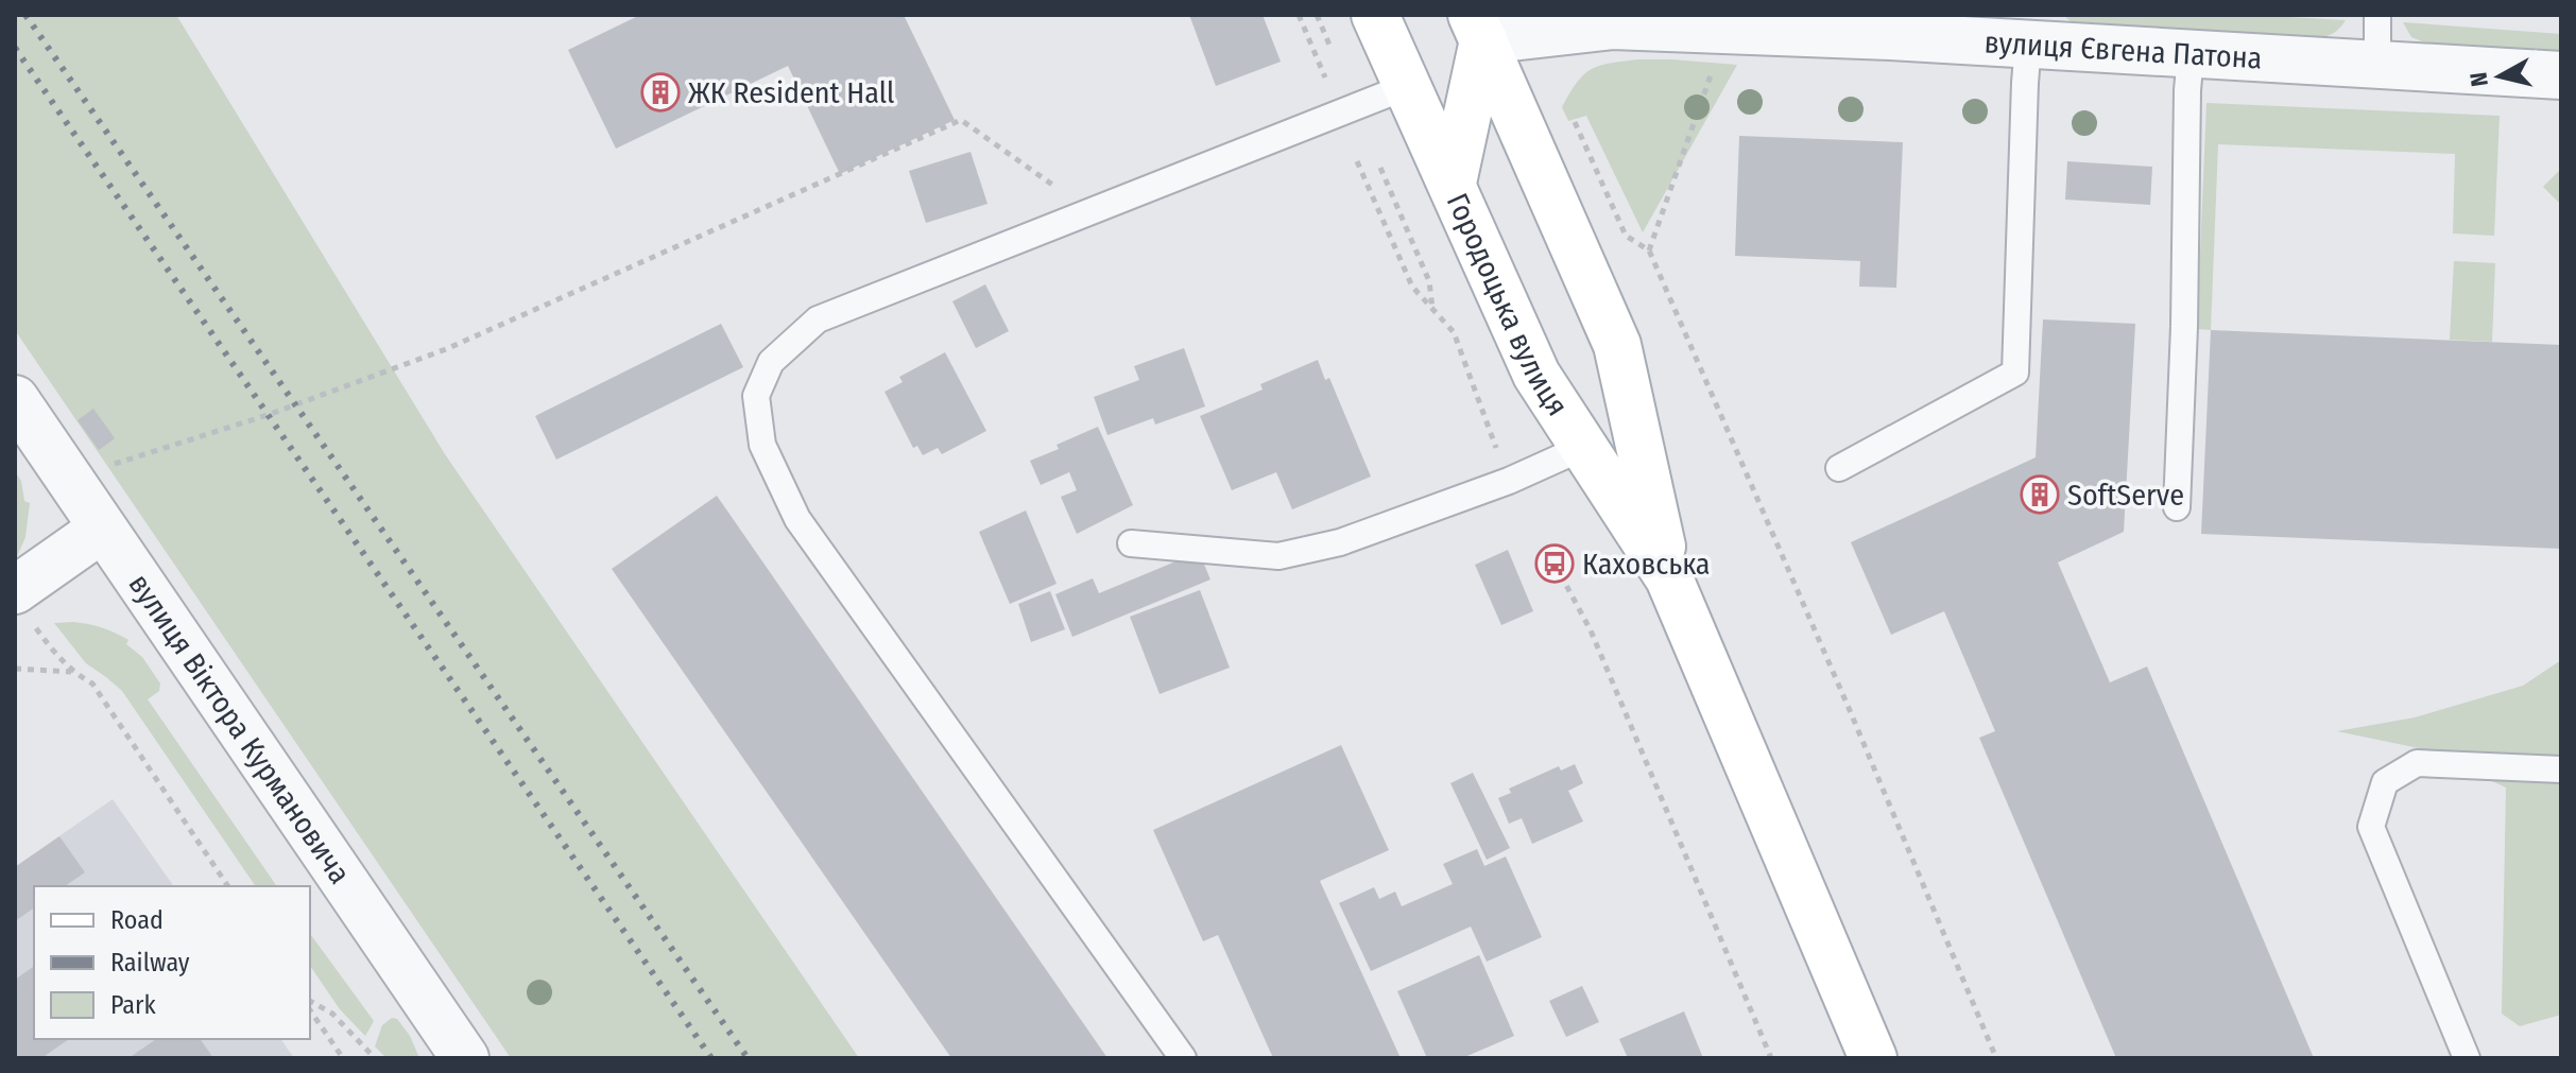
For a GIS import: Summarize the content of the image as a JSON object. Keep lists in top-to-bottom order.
{
  "streets": {
    "main road": ["Городоцька вулиця"],
    "street": ["вулиця Євгена Патона", "вулиця Віктора Курмановича"]
  },
  "crossings": [
    ["вулиця Євгена Патона", "Городоцька вулиця"]
  ],
  "places": {
    "building": ["ЖК Resident Hall", "SoftServe"],
    "bus stop": ["Каховська"]
  },
  "legend": ["Road", "Railway", "Park"],
  "north": "left"
}
